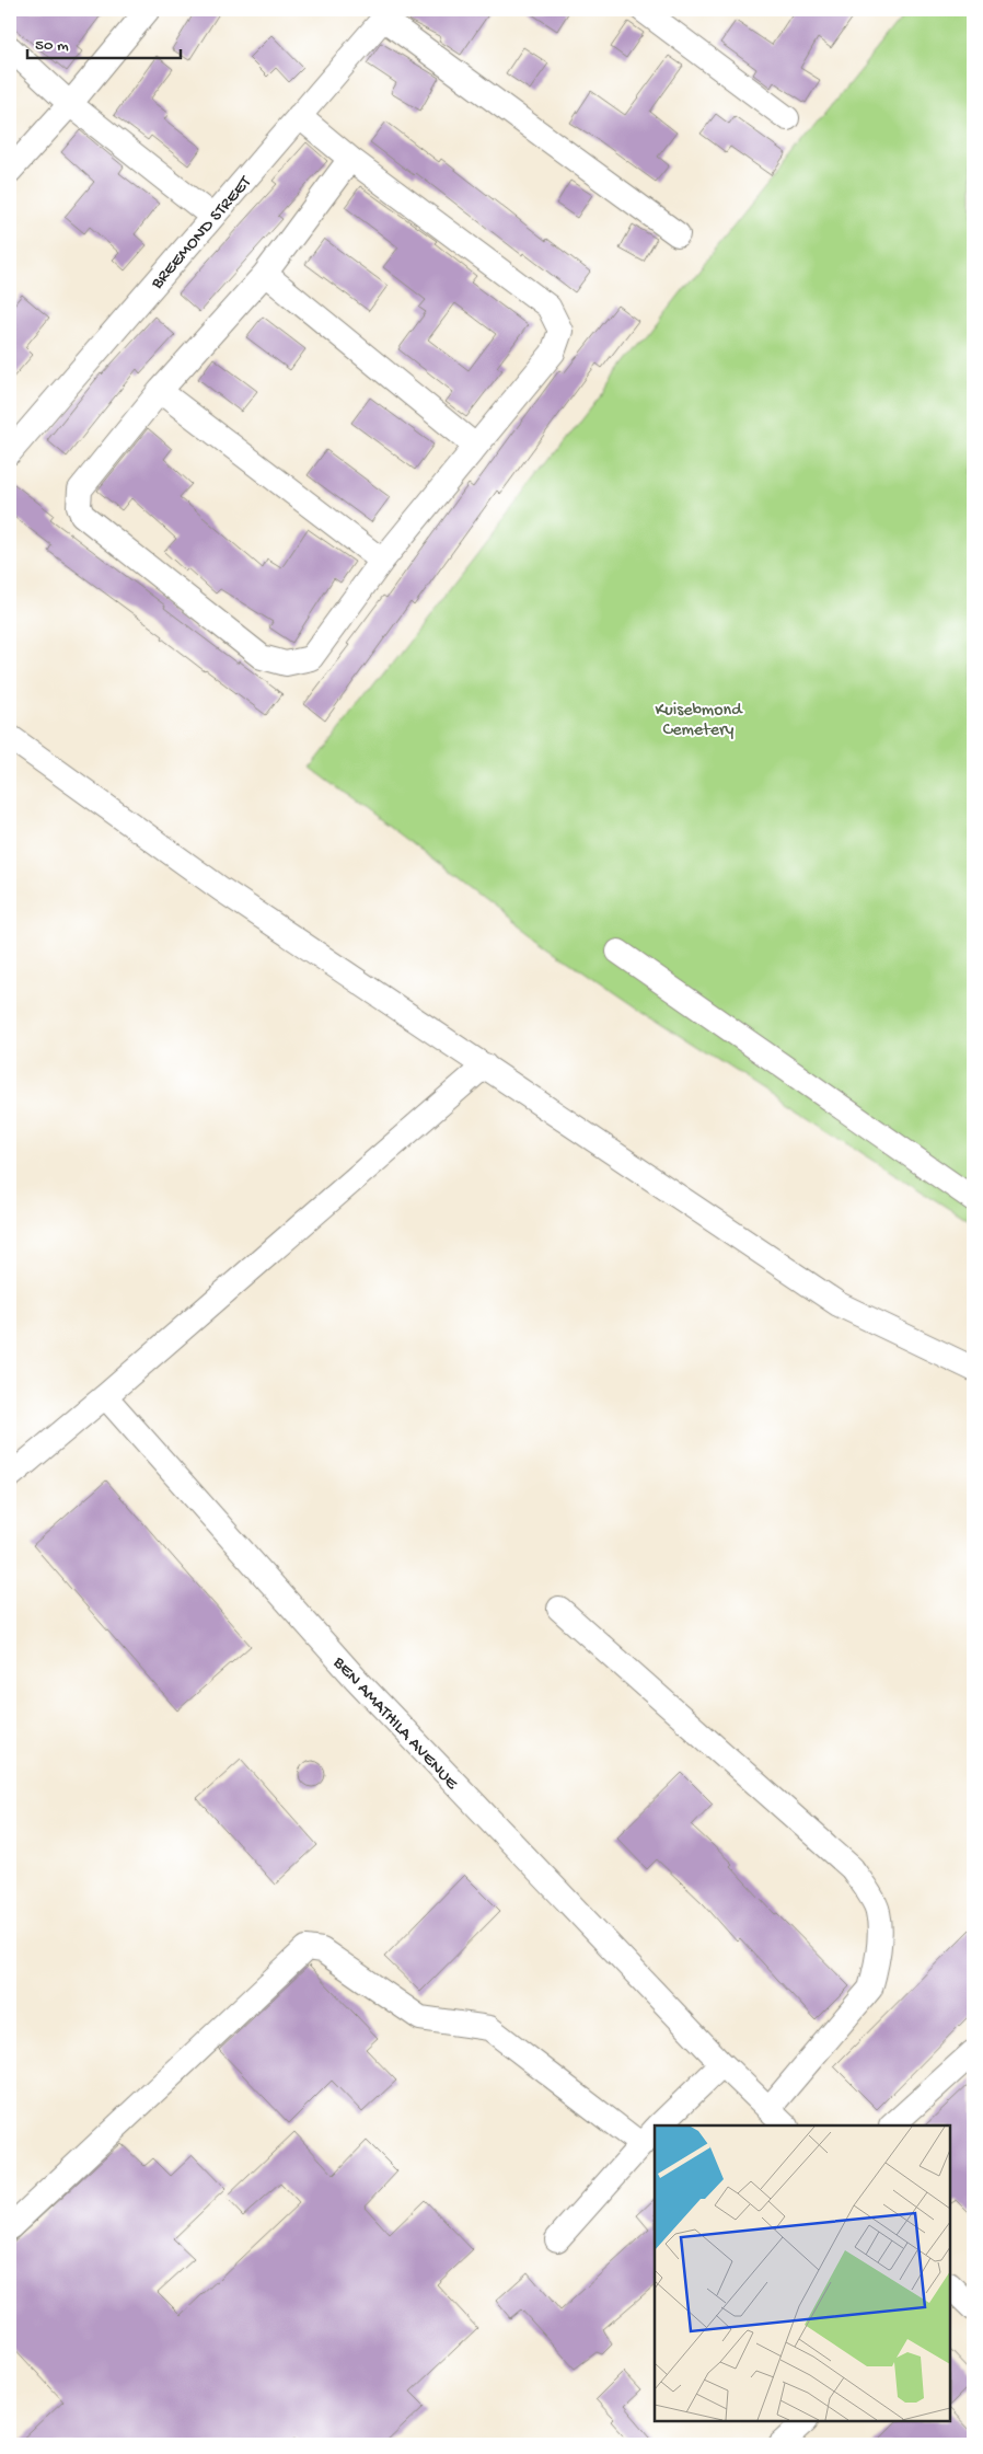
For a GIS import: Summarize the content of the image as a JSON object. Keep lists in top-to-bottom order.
{
  "streets": {
    "street": ["BREEMOND STREET", "BEN AMATHILA AVENUE"]
  },
  "parks": ["Kuisebmond Cemetery"],
  "scale_bar": "50 m"
}
